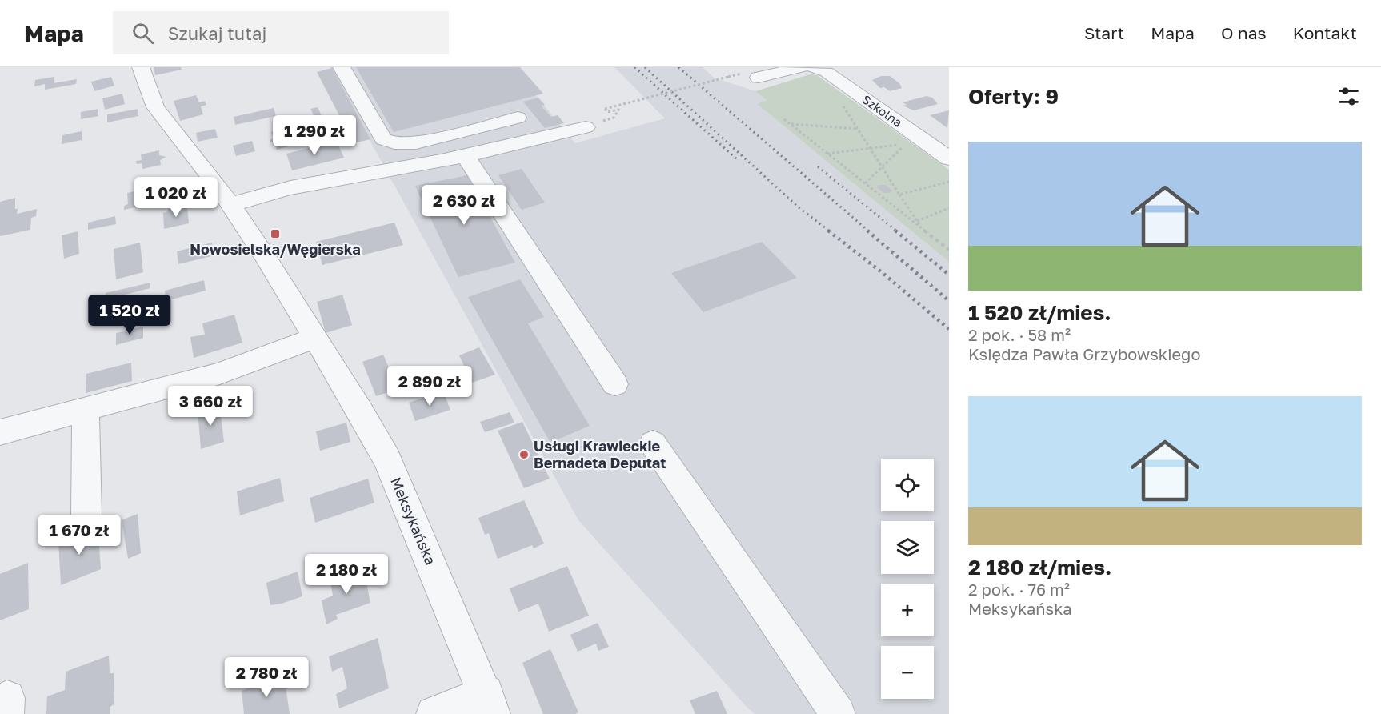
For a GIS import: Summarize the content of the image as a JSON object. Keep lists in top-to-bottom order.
{
  "streets": {
    "street": ["Szkolna", "Meksykańska"]
  },
  "places": {
    "transit": ["Nowosielska/Węgierska"],
    "other": ["Usługi Krawieckie Bernadeta Deputat"]
  },
  "page": {
    "header": "Mapa",
    "search": "Szukaj tutaj",
    "nav": [
      "Start",
      "Mapa",
      "O nas",
      "Kontakt"
    ],
    "heading": "Oferty: 9",
    "price": [
      "1 290 zł",
      "1 020 zł",
      "2 630 zł",
      "1 520 zł",
      "2 890 zł",
      "3 660 zł",
      "1 670 zł",
      "2 180 zł",
      "2 780 zł"
    ],
    "list": [
      {
        "name": "1 520 zł/mies.",
        "note": "2 pok. · 58 m² · Księdza Pawła Grzybowskiego"
      },
      {
        "name": "2 180 zł/mies.",
        "note": "2 pok. · 76 m² · Meksykańska"
      }
    ],
    "map_buttons": ["+", "−"]
  }
}
